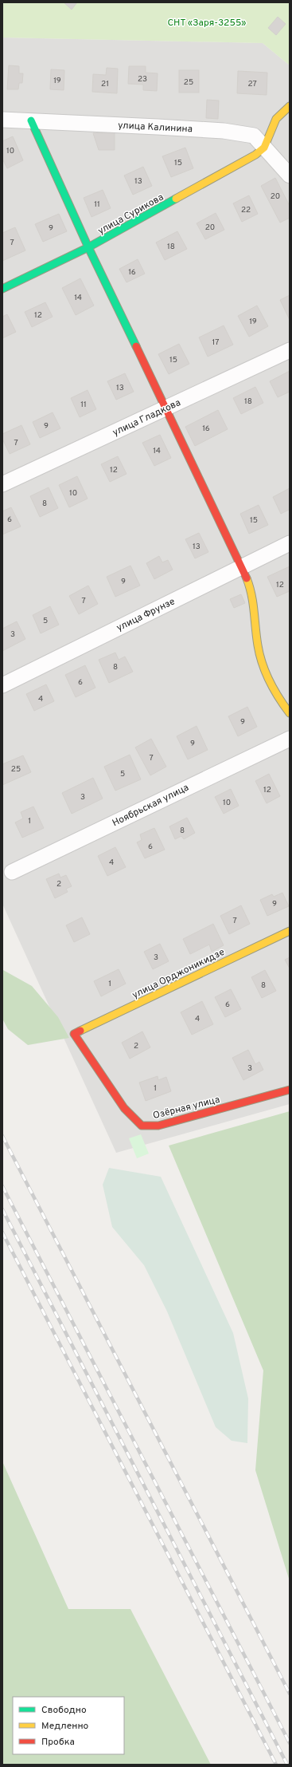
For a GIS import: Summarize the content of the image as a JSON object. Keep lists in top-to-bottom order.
{
  "streets": {
    "street": [
      "улица Калинина",
      "улица Сурикова",
      "улица Гладкова",
      "улица Фрунзе",
      "Ноябрьская улица",
      "улица Орджоникидзе",
      "Озёрная улица"
    ]
  },
  "crossings": [
    ["улица Калинина", "улица Сурикова"],
    ["улица Орджоникидзе", "Озёрная улица"]
  ],
  "parks": ["СНТ «Заря-3255»"],
  "house_numbers": [
    "23",
    "19",
    "25",
    "21",
    "27",
    "10",
    "15",
    "13",
    "20",
    "11",
    "22",
    "20",
    "9",
    "7",
    "18",
    "16",
    "14",
    "12",
    "19",
    "17",
    "15",
    "13",
    "18",
    "11",
    "9",
    "16",
    "7",
    "14",
    "12",
    "10",
    "8",
    "6",
    "15",
    "13",
    "9",
    "12",
    "7",
    "5",
    "3",
    "8",
    "6",
    "4",
    "9",
    "9",
    "7",
    "25",
    "5",
    "12",
    "3",
    "10",
    "1",
    "8",
    "6",
    "4",
    "2",
    "9",
    "7",
    "3",
    "1",
    "8",
    "6",
    "4",
    "2",
    "3",
    "1"
  ],
  "legend": ["Свободно", "Медленно", "Пробка"]
}
